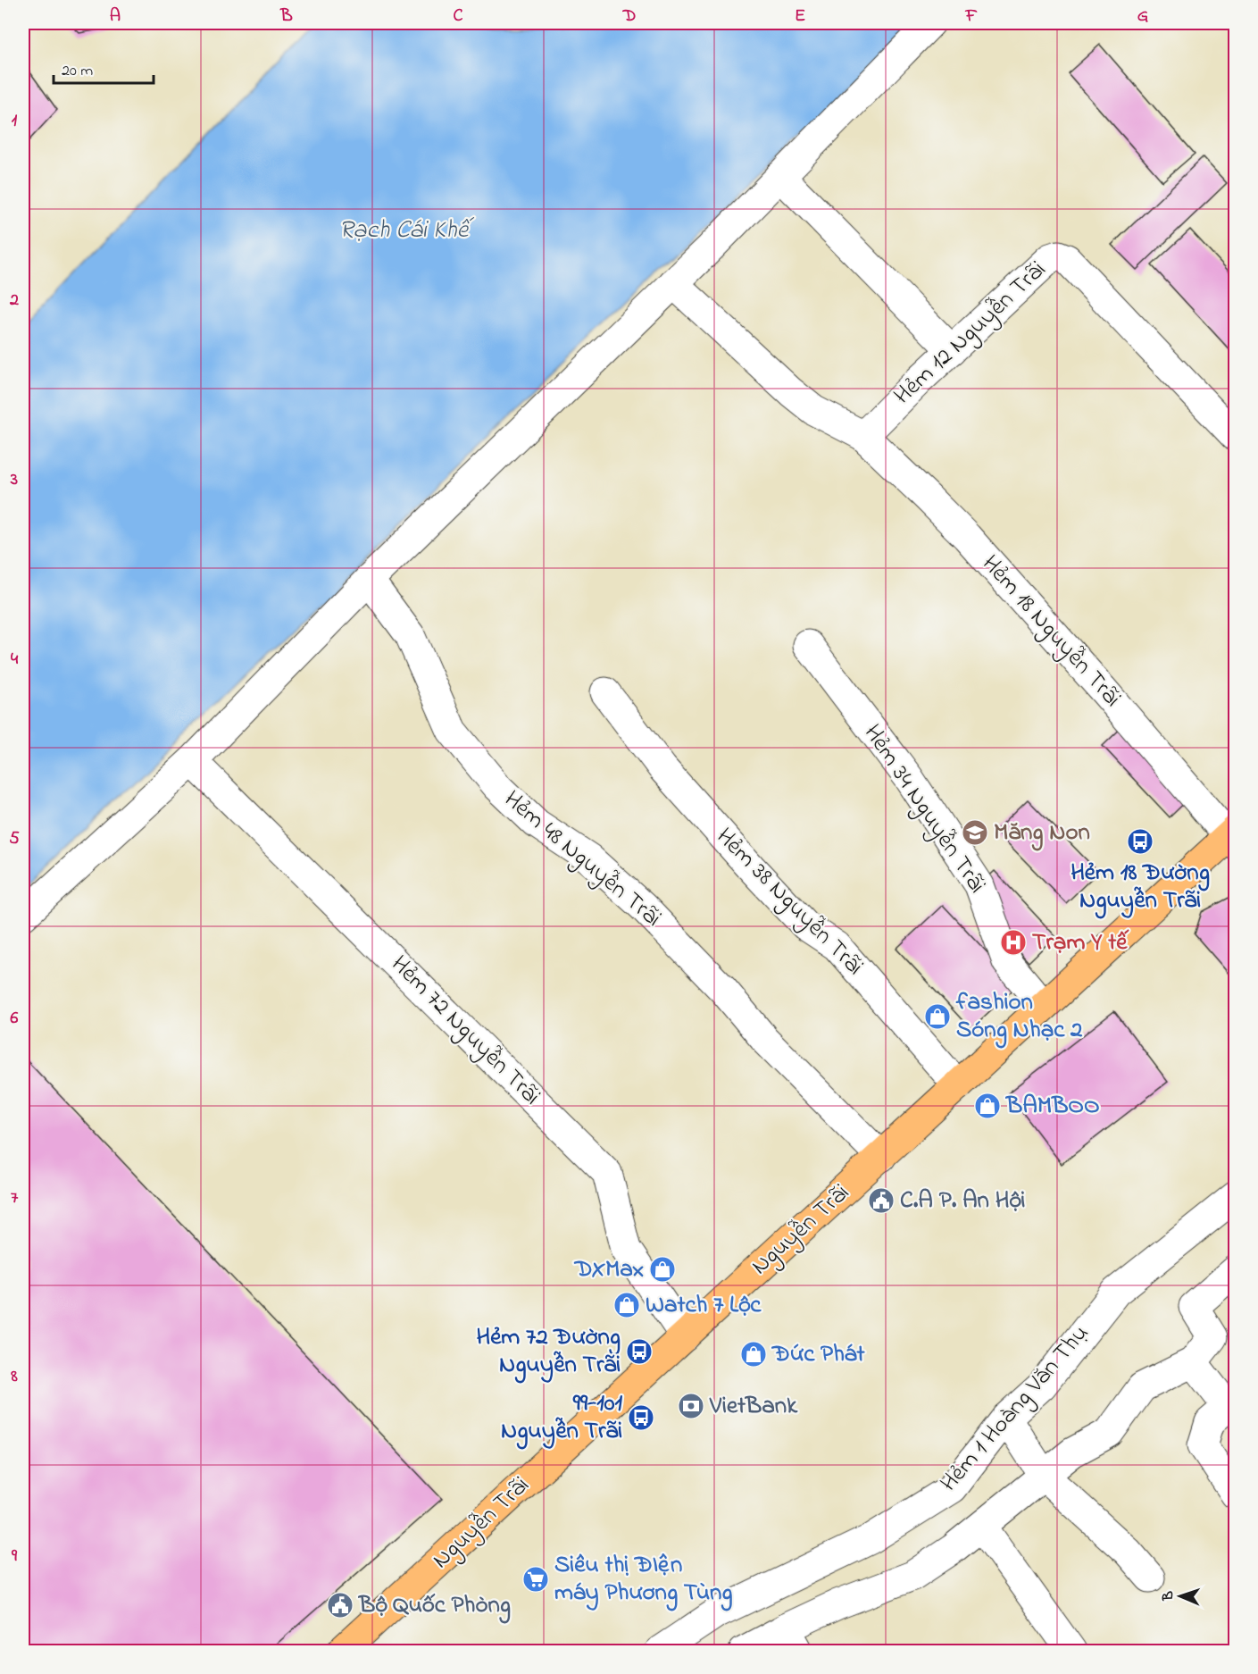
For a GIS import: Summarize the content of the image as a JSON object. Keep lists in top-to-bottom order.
{
  "streets": {
    "main road": ["Nguyễn Trãi"],
    "street": [
      "Hẻm 12 Nguyễn Trãi",
      "Hẻm 18 Nguyễn Trãi",
      "Hẻm 34 Nguyễn Trãi",
      "Hẻm 48 Nguyễn Trãi",
      "Hẻm 38 Nguyễn Trãi",
      "Hẻm 72 Nguyễn Trãi",
      "Hẻm 1 Hoàng Văn Thụ"
    ]
  },
  "crossings": [
    ["Hẻm 12 Nguyễn Trãi", "Hẻm 18 Nguyễn Trãi"],
    ["Hẻm 18 Nguyễn Trãi", "Nguyễn Trãi"],
    ["Hẻm 34 Nguyễn Trãi", "Nguyễn Trãi"],
    ["Hẻm 48 Nguyễn Trãi", "Nguyễn Trãi"],
    ["Hẻm 38 Nguyễn Trãi", "Nguyễn Trãi"],
    ["Hẻm 72 Nguyễn Trãi", "Nguyễn Trãi"]
  ],
  "water": ["Rạch Cái Khế"],
  "places": {
    "school or university": ["Măng Non"],
    "bus stop": ["Hẻm 18 Đường Nguyễn Trãi", "Hẻm 72 Đường Nguyễn Trãi", "99-101 Nguyễn Trãi"],
    "hospital": ["Trạm Y tế"],
    "shop": [
      "fashion Sóng Nhạc 2",
      "BAMBOO",
      "DXMax",
      "Watch 7 Lộc",
      "Đức Phát"
    ],
    "public building": ["C.A P. An Hội", "Bộ Quốc Phòng"],
    "bank": ["VietBank"],
    "supermarket": ["Siêu thị ĐIện máy Phương Tùng"]
  },
  "scale_bar": "20 m",
  "north": "left",
  "grid": {
    "columns": [
      "A",
      "B",
      "C",
      "D",
      "E",
      "F",
      "G"
    ],
    "rows": [
      "1",
      "2",
      "3",
      "4",
      "5",
      "6",
      "7",
      "8",
      "9"
    ]
  }
}
